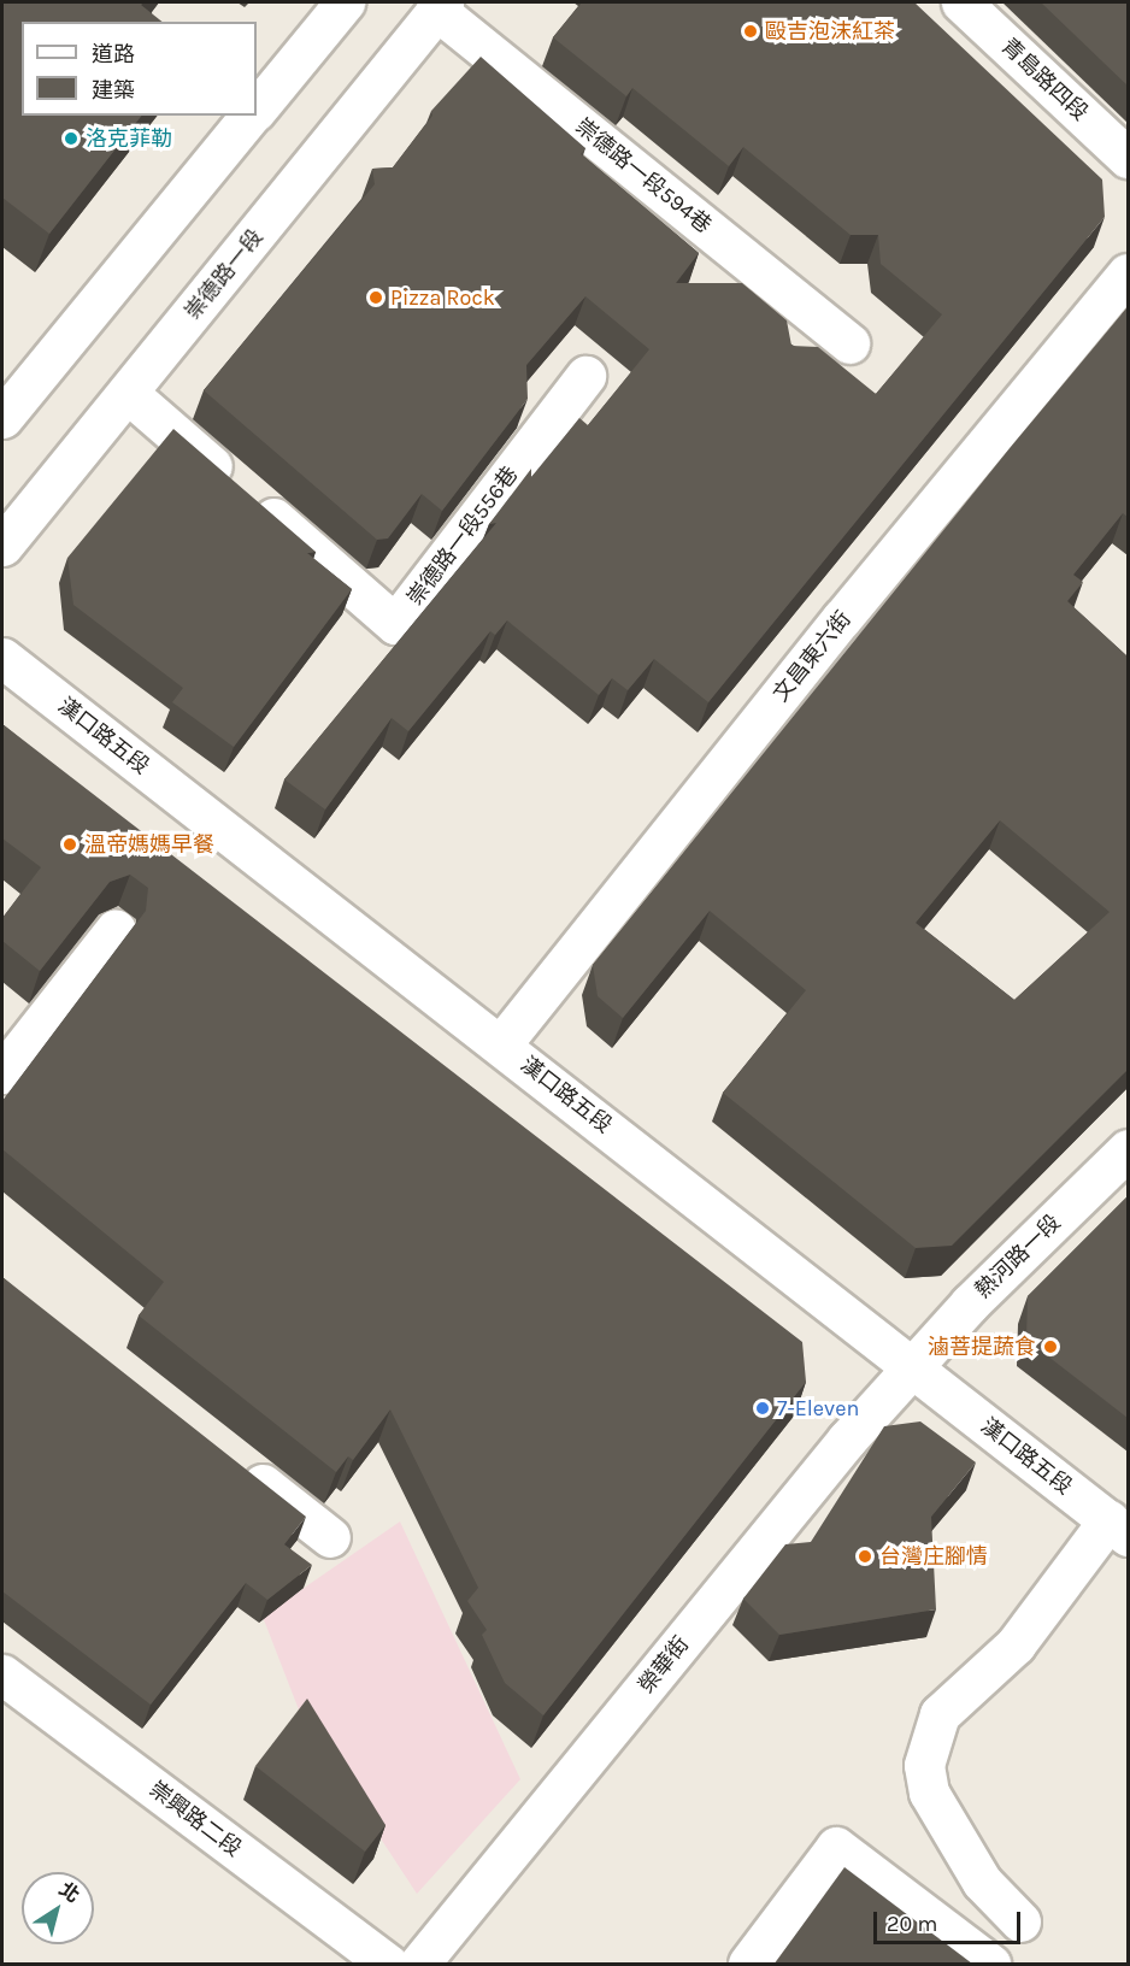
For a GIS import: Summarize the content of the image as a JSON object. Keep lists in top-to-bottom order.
{
  "streets": {
    "street": [
      "青島路四段",
      "崇德路一段594巷",
      "崇德路一段",
      "崇德路一段556巷",
      "文昌東六街",
      "漢口路五段",
      "熱河路一段",
      "榮華街",
      "崇興路二段"
    ]
  },
  "crossings": [
    ["崇德路一段594巷", "崇德路一段"],
    ["崇德路一段", "崇德路一段556巷"],
    ["文昌東六街", "漢口路五段"],
    ["漢口路五段", "熱河路一段"],
    ["漢口路五段", "榮華街"],
    ["熱河路一段", "榮華街"]
  ],
  "places": [
    "毆吉泡沫紅茶",
    "洛克菲勒",
    "Pizza Rock",
    "溫帝媽媽早餐",
    "滷菩提蔬食",
    "7-Eleven",
    "台灣庄腳情"
  ],
  "legend": ["道路", "建築"],
  "scale_bar": "20 m",
  "north": "top right"
}
